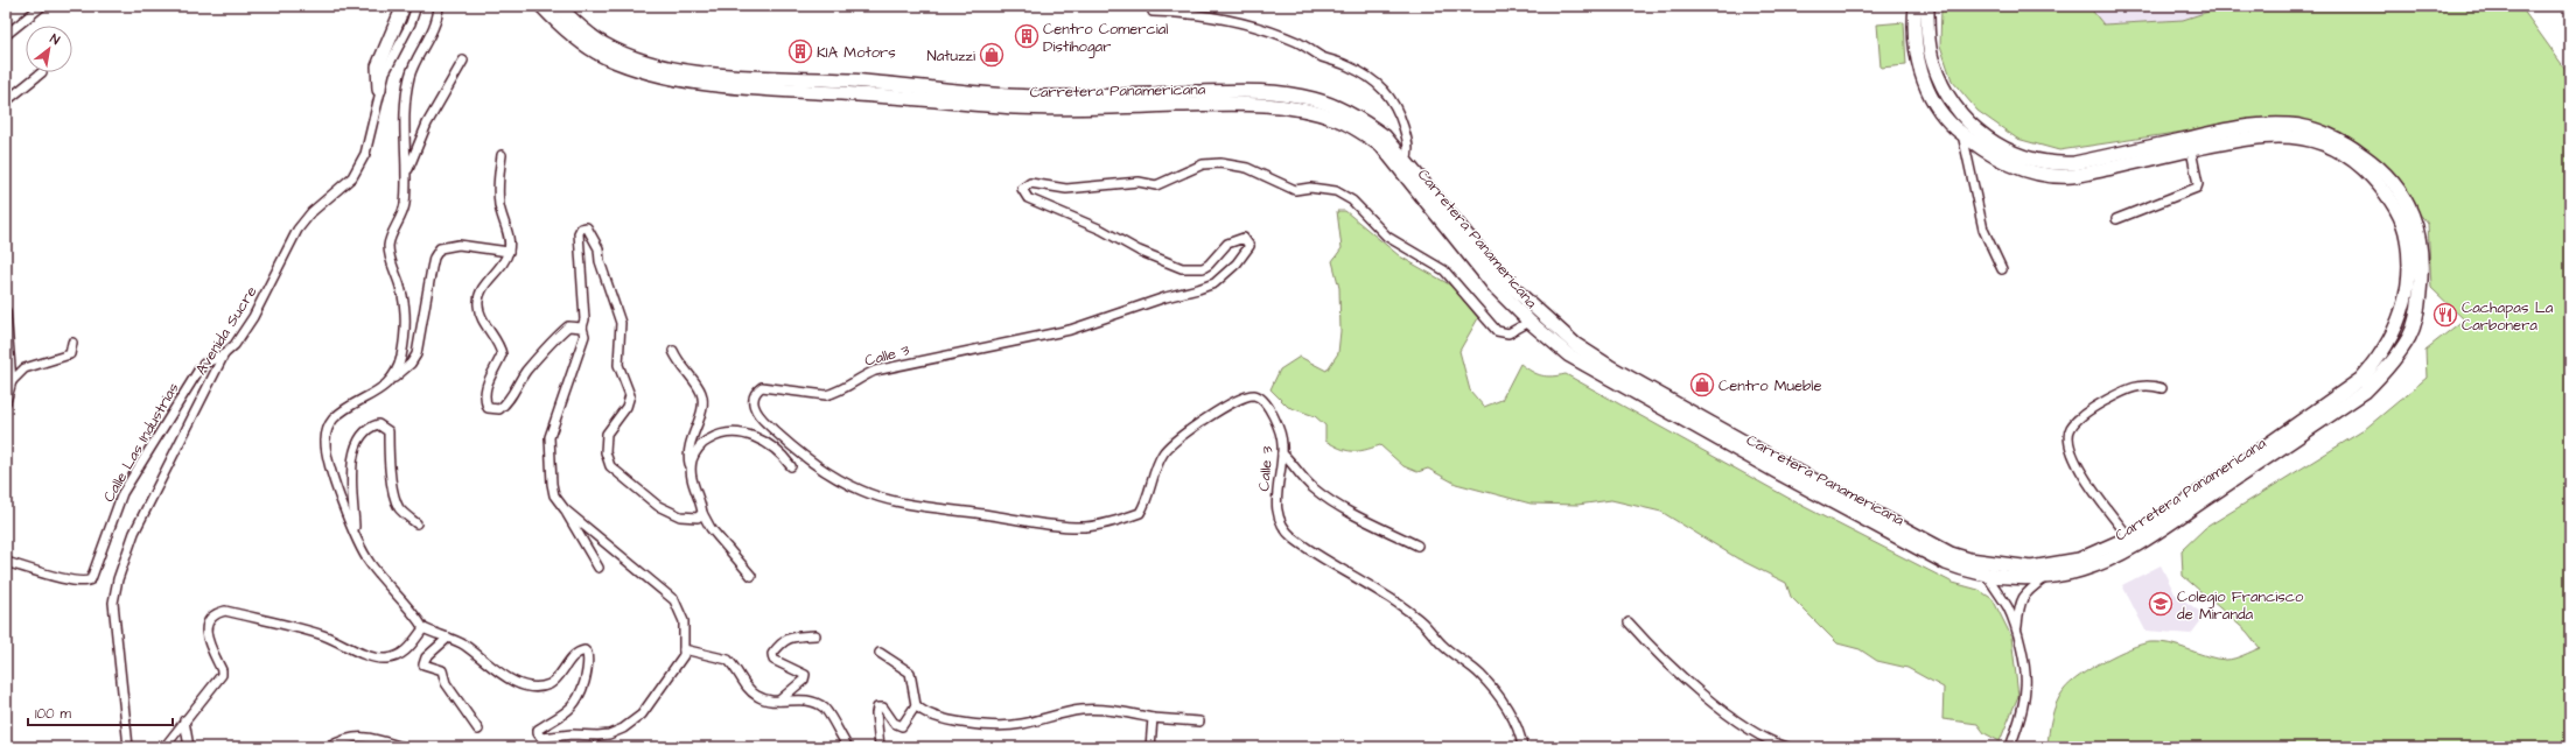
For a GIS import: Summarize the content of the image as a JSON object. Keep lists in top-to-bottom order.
{
  "streets": {
    "main road": ["Carretera Panamericana"],
    "street": ["Avenida Sucre", "Calle 3", "Calle Las Industrias"]
  },
  "crossings": [
    ["Carretera Panamericana", "Calle 3"],
    ["Avenida Sucre", "Calle Las Industrias"]
  ],
  "places": {
    "building": ["Centro Comercial Distihogar", "KIA Motors"],
    "shop": ["Natuzzi", "Centro Mueble"],
    "restaurant": ["Cachapas La Carbonera"],
    "school or university": ["Colegio Francisco de Miranda"]
  },
  "scale_bar": "100 m",
  "north": "top right"
}
